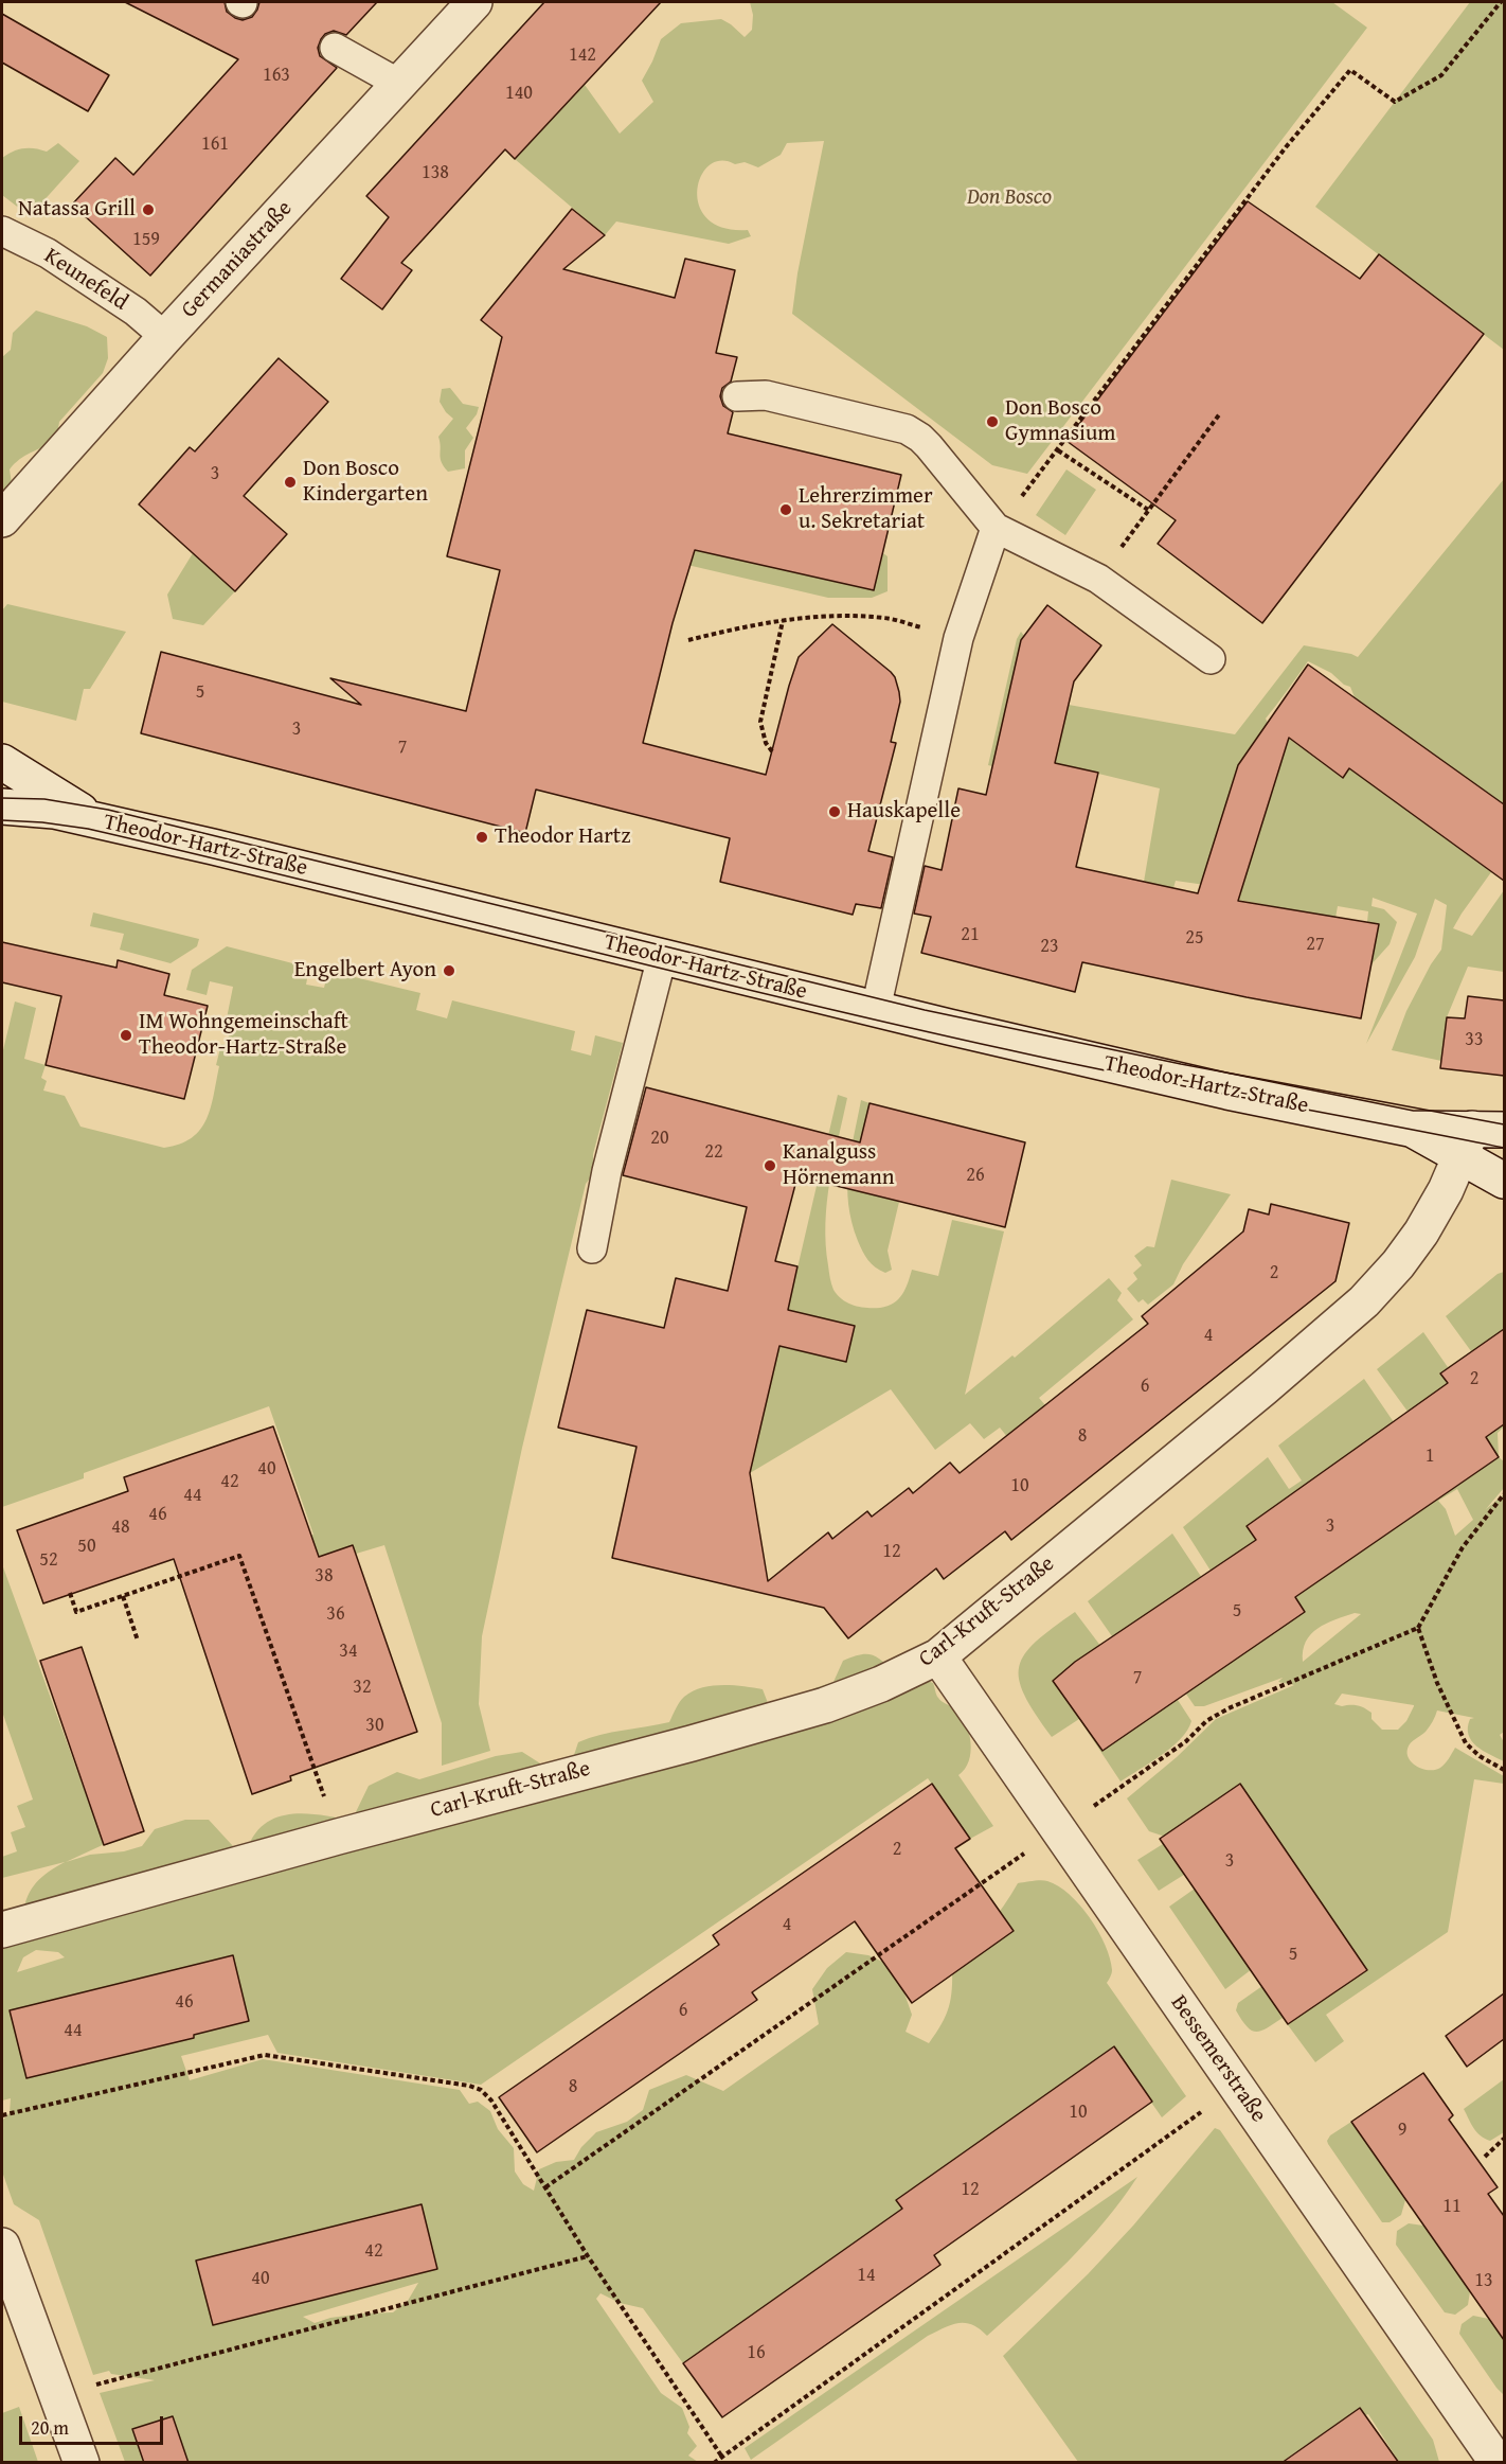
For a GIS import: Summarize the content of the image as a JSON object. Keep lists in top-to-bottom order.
{
  "streets": {
    "street": [
      "Germaniastraße",
      "Theodor-Hartz-Straße",
      "Carl-Kruft-Straße",
      "Bessemerstraße"
    ],
    "lane": ["Keunefeld"]
  },
  "crossings": [
    ["Germaniastraße", "Keunefeld"],
    ["Theodor-Hartz-Straße", "Carl-Kruft-Straße"],
    ["Carl-Kruft-Straße", "Bessemerstraße"]
  ],
  "parks": ["Don Bosco"],
  "places": [
    "Natassa Grill",
    "Don Bosco Gymnasium",
    "Don Bosco Kindergarten",
    "Lehrerzimmer u. Sekretariat",
    "Hauskapelle",
    "Theodor Hartz",
    "Engelbert Ayon",
    "IM Wohngemeinschaft Theodor-Hartz-Straße",
    "Kanalguss Hörnemann"
  ],
  "house_numbers": [
    "142",
    "163",
    "140",
    "161",
    "138",
    "159",
    "3",
    "5",
    "3",
    "7",
    "21",
    "25",
    "27",
    "23",
    "33",
    "20",
    "22",
    "26",
    "2",
    "4",
    "2",
    "6",
    "8",
    "1",
    "40",
    "42",
    "10",
    "44",
    "46",
    "3",
    "48",
    "50",
    "12",
    "52",
    "38",
    "5",
    "36",
    "34",
    "7",
    "32",
    "30",
    "2",
    "3",
    "4",
    "5",
    "46",
    "6",
    "44",
    "8",
    "10",
    "9",
    "12",
    "11",
    "42",
    "14",
    "40",
    "13",
    "16"
  ],
  "scale_bar": "20 m"
}
